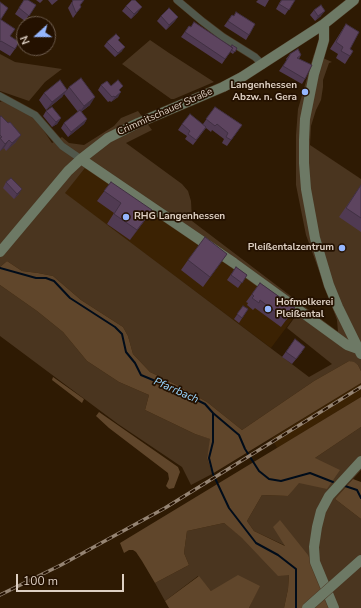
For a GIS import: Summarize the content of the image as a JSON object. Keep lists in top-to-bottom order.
{
  "streets": {
    "street": ["Crimmitschauer Straße"]
  },
  "water": ["Pfarrbach"],
  "places": [
    "Langenhessen Abzw. n. Gera",
    "RHG Langenhessen",
    "Pleißentalzentrum",
    "Hofmolkerei Pleißental"
  ],
  "scale_bar": "100 m",
  "north": "left"
}
